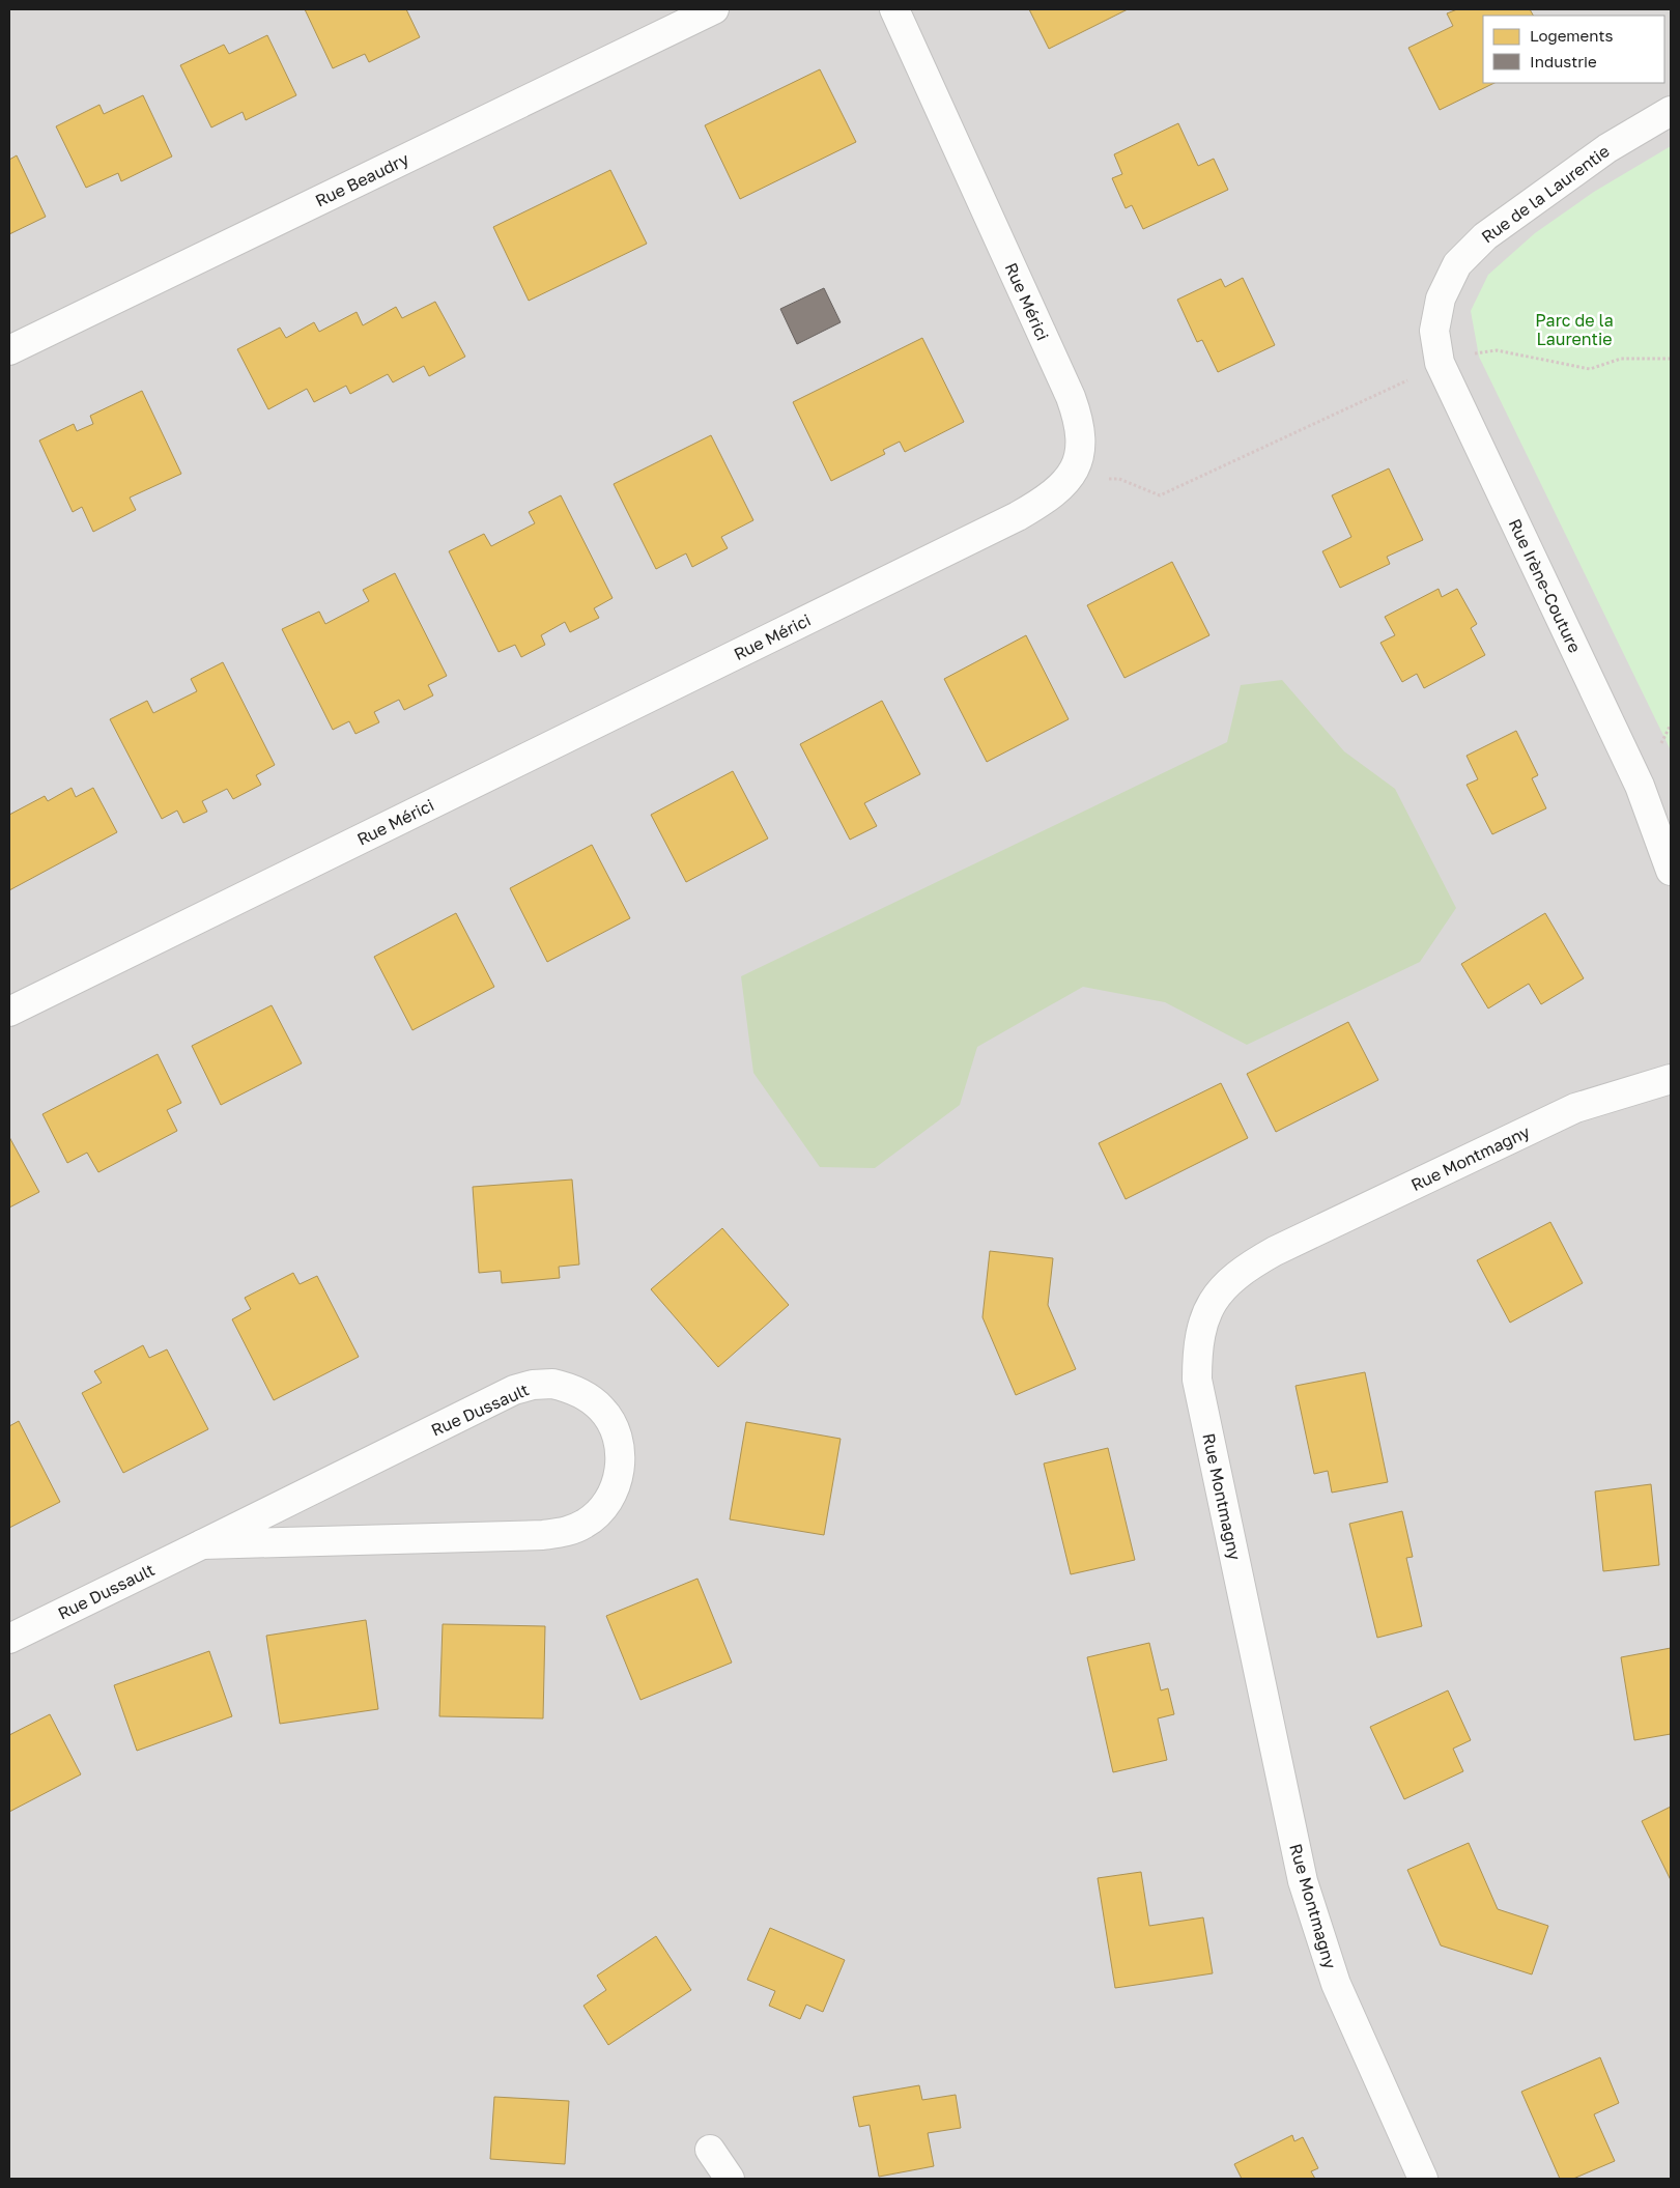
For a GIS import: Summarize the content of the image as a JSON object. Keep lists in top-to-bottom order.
{
  "streets": {
    "street": [
      "Rue Beaudry",
      "Rue de la Laurentie",
      "Rue Mérici",
      "Rue Irène-Couture",
      "Rue Montmagny",
      "Rue Dussault"
    ]
  },
  "crossings": [
    ["Rue de la Laurentie", "Rue Irène-Couture"]
  ],
  "parks": ["Parc de la Laurentie"],
  "legend": ["Logements", "Industrie"]
}
